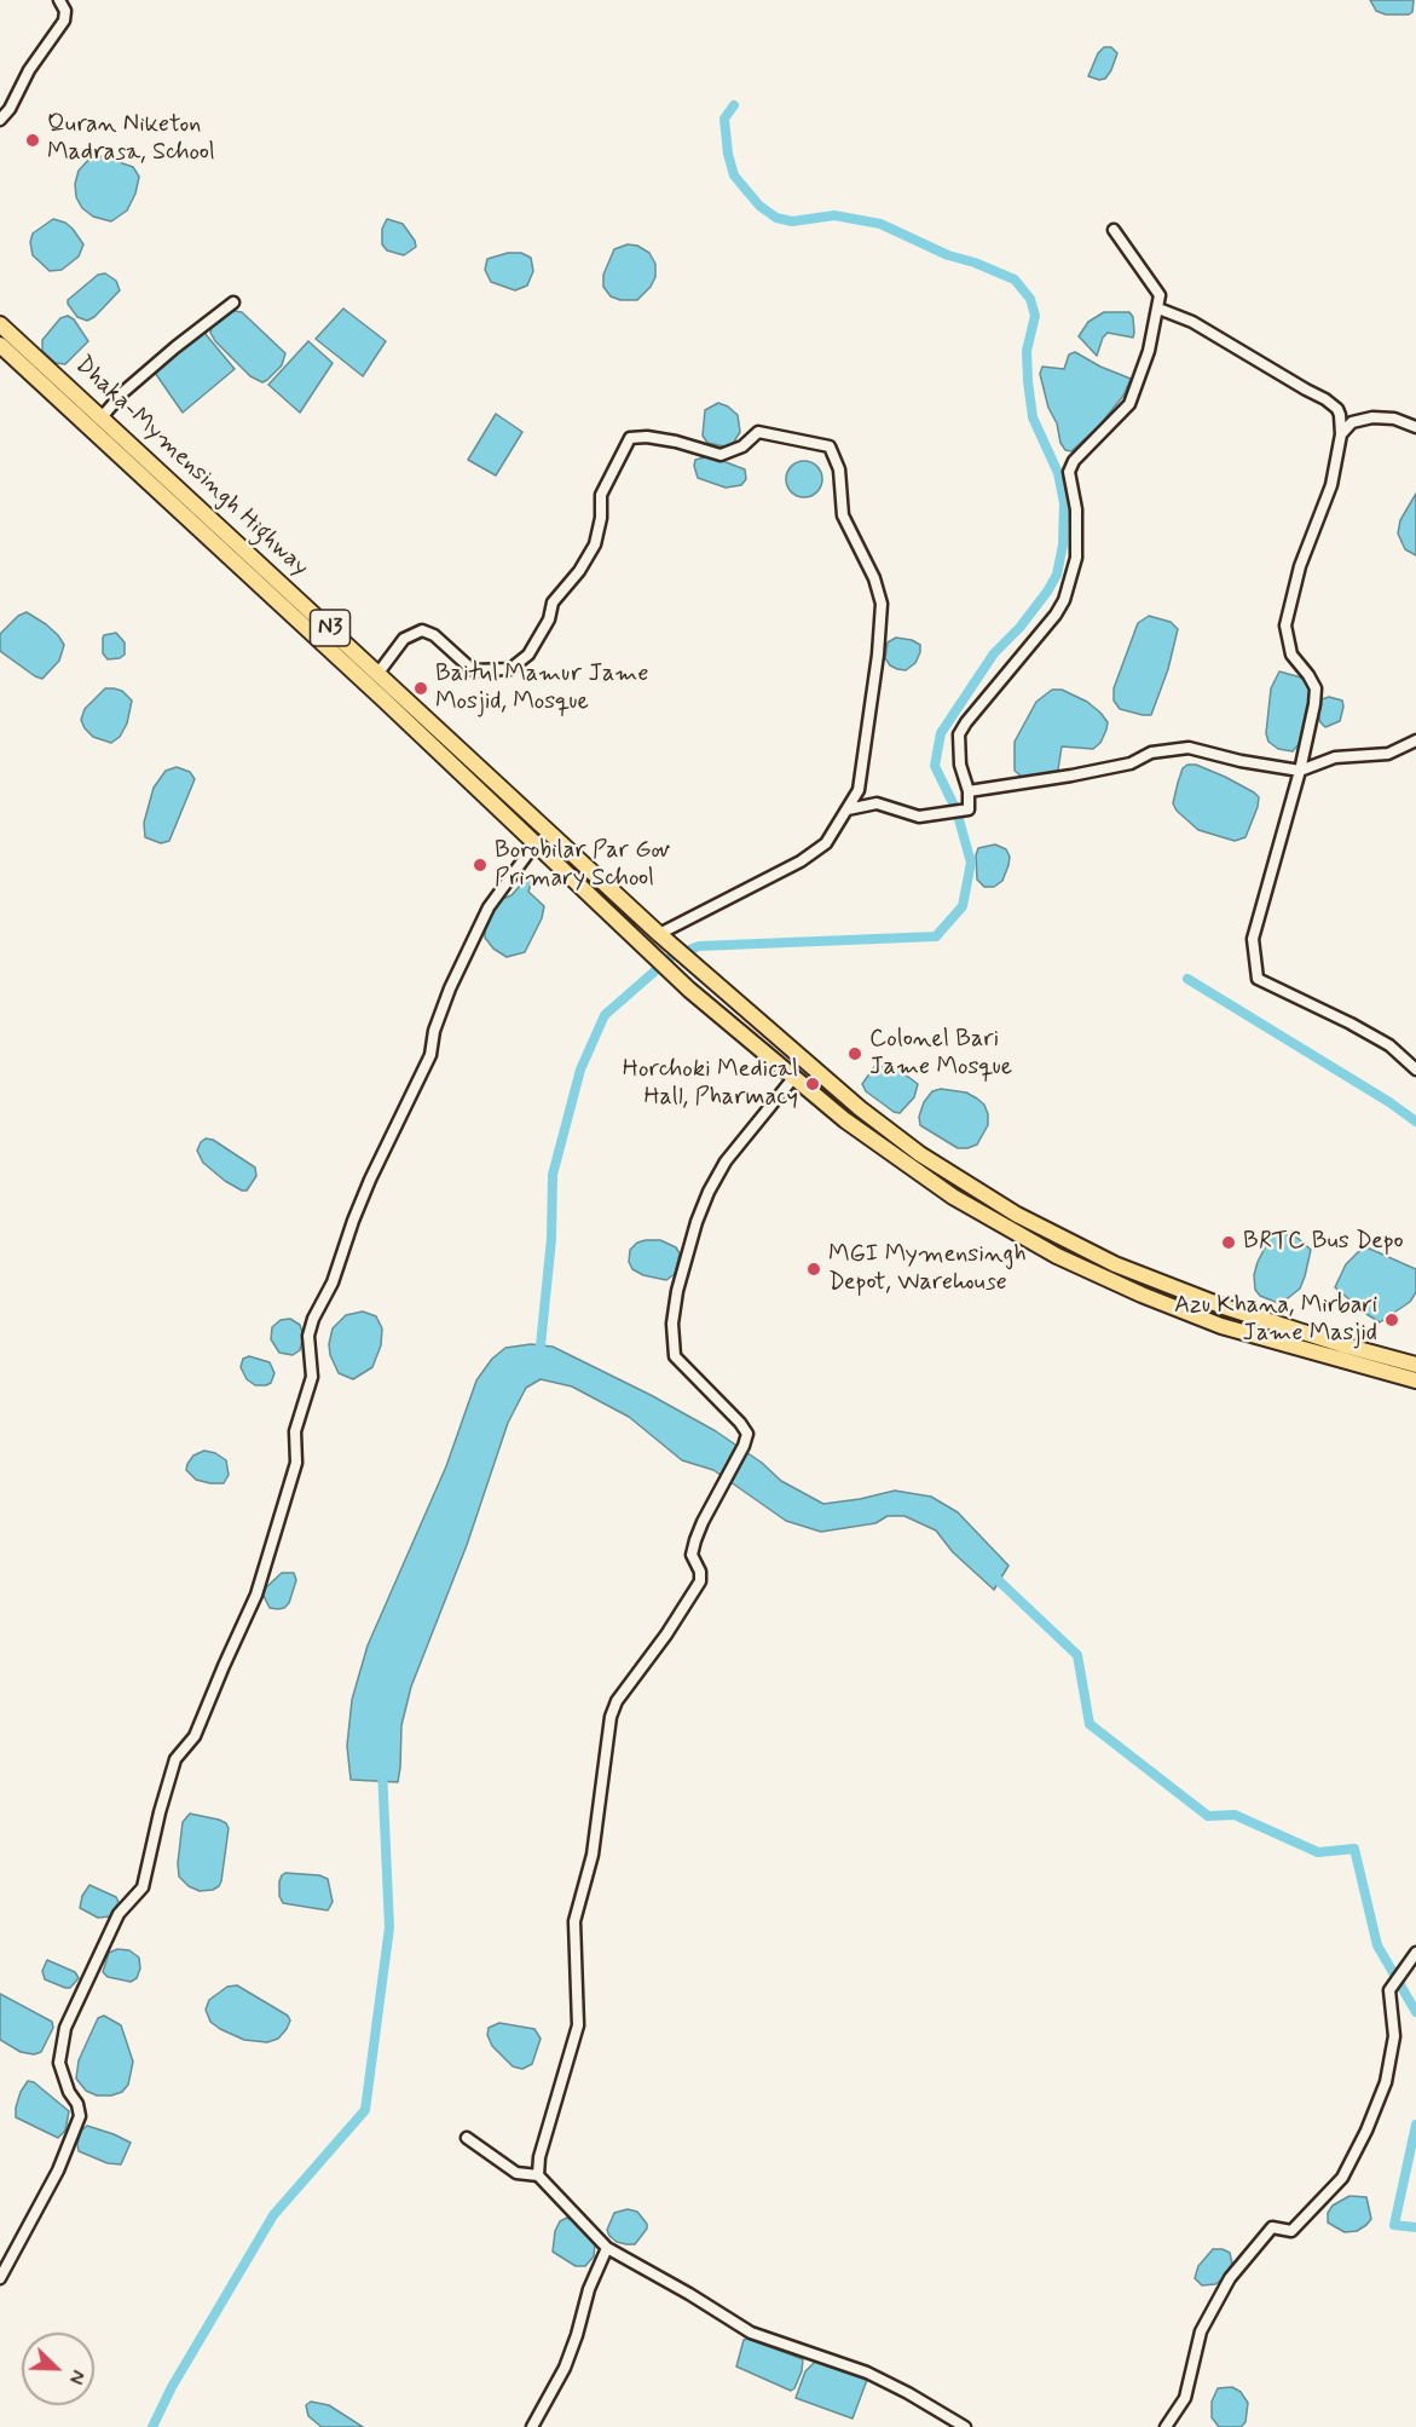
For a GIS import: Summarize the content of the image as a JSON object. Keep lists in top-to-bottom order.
{
  "streets": {
    "highway": ["Dhaka-Mymensingh Highway", "N3"]
  },
  "places": [
    "Quran Niketon Madrasa, School",
    "Baitul Mamur Jame Mosjid, Mosque",
    "Borobilar Par Gov Primary School",
    "Colonel Bari Jame Mosque",
    "Horchoki Medical Hall, Pharmacy",
    "BRTC Bus Depo",
    "MGI Mymensingh Depot, Warehouse",
    "Azu Khana, Mirbari Jame Masjid"
  ],
  "north": "bottom right"
}
